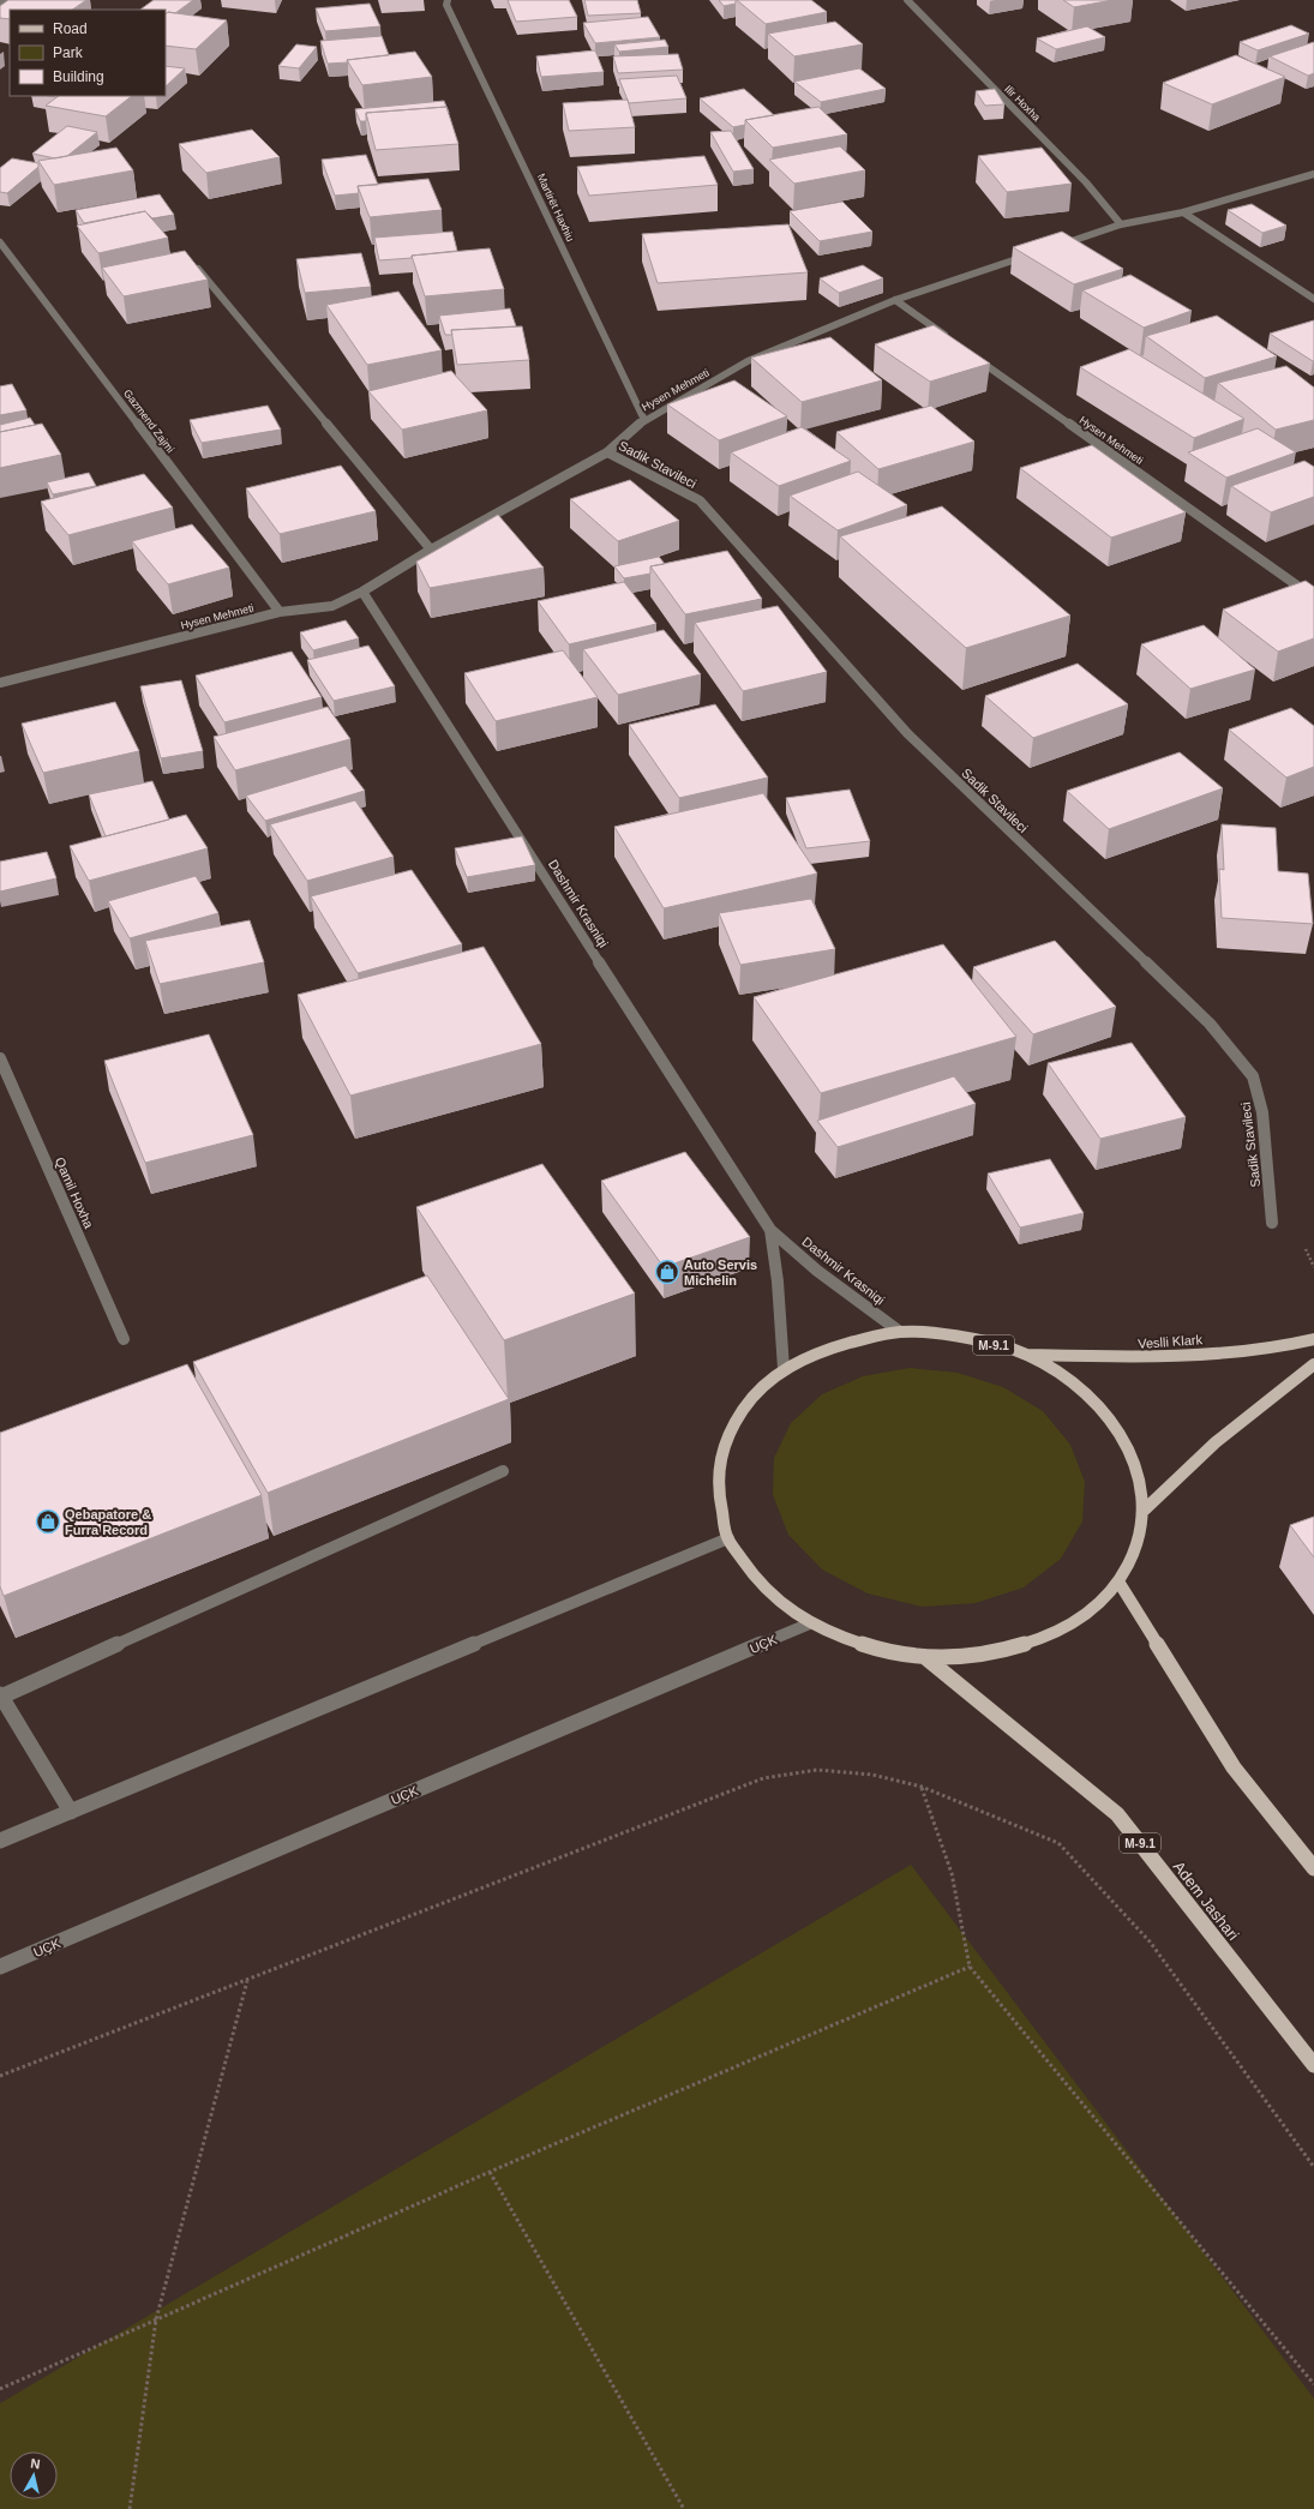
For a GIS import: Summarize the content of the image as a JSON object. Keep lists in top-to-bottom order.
{
  "streets": {
    "main road": ["Veslli Klark", "M-9.1", "Adem Jashari"],
    "street": [
      "Ilir Hoxha",
      "Martirët Haxhiu",
      "Hysen Mehmeti",
      "Gazmend Zajmi",
      "Sadik Stavileci",
      "Dashmir Krasniqi",
      "Qamil Hoxha",
      "UÇK"
    ]
  },
  "crossings": [
    ["Martirët Haxhiu", "Hysen Mehmeti"],
    ["Hysen Mehmeti", "Gazmend Zajmi"],
    ["Hysen Mehmeti", "Sadik Stavileci"],
    ["Hysen Mehmeti", "Dashmir Krasniqi"],
    ["Dashmir Krasniqi", "M-9.1"],
    ["Veslli Klark", "M-9.1"],
    ["M-9.1", "UÇK"],
    ["M-9.1", "Adem Jashari"]
  ],
  "places": {
    "shop": ["Auto Servis Michelin", "Qebapatore & Furra Record"]
  },
  "legend": ["Road", "Park", "Building"],
  "north": "top"
}
